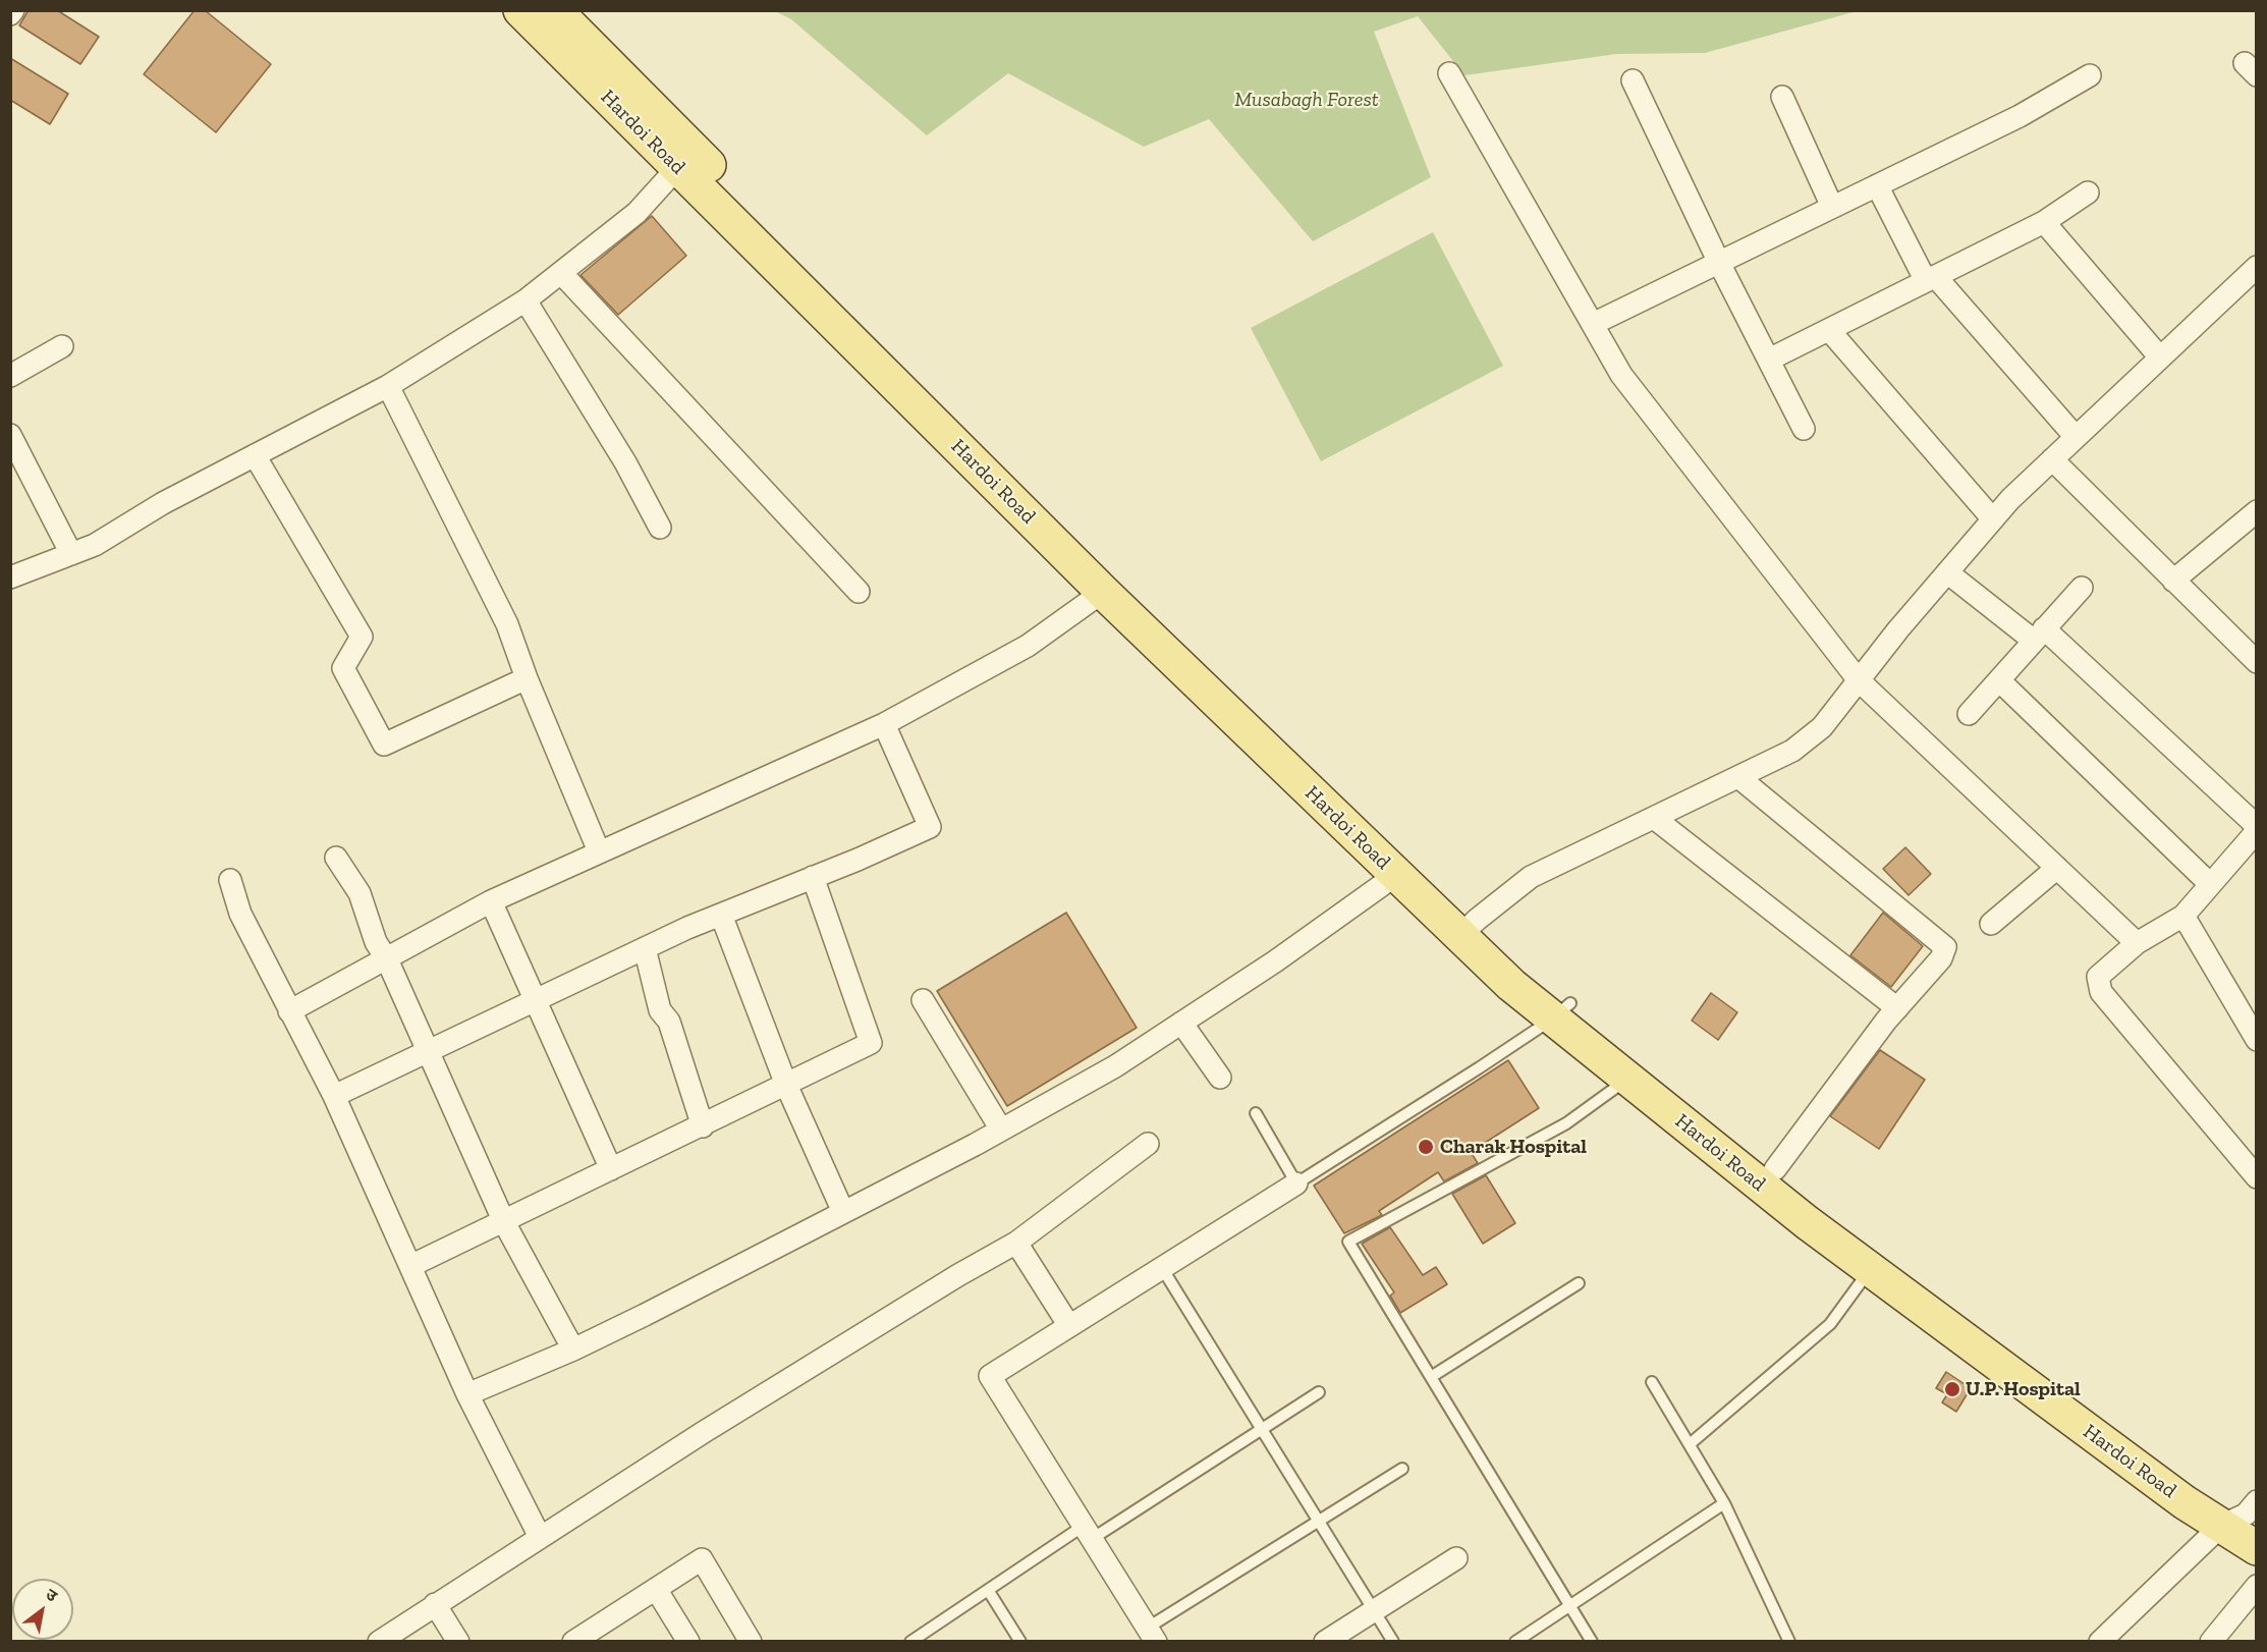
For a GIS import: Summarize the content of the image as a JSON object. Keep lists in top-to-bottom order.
{
  "streets": {
    "main road": ["Hardoi Road"]
  },
  "parks": ["Musabagh Forest"],
  "places": ["Charak Hospital", "U.P. Hospital"],
  "north": "top right"
}
